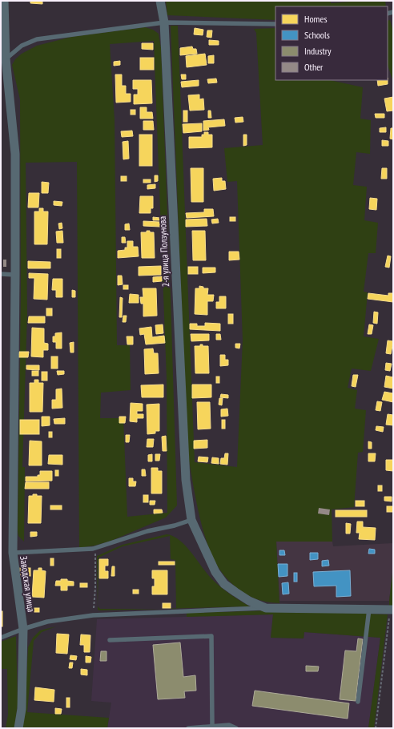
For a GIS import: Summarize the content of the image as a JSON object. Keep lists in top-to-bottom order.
{
  "streets": {
    "street": ["2-я улица Ползунова", "Заводская улица"]
  },
  "legend": [
    "Homes",
    "Schools",
    "Industry",
    "Other"
  ]
}
